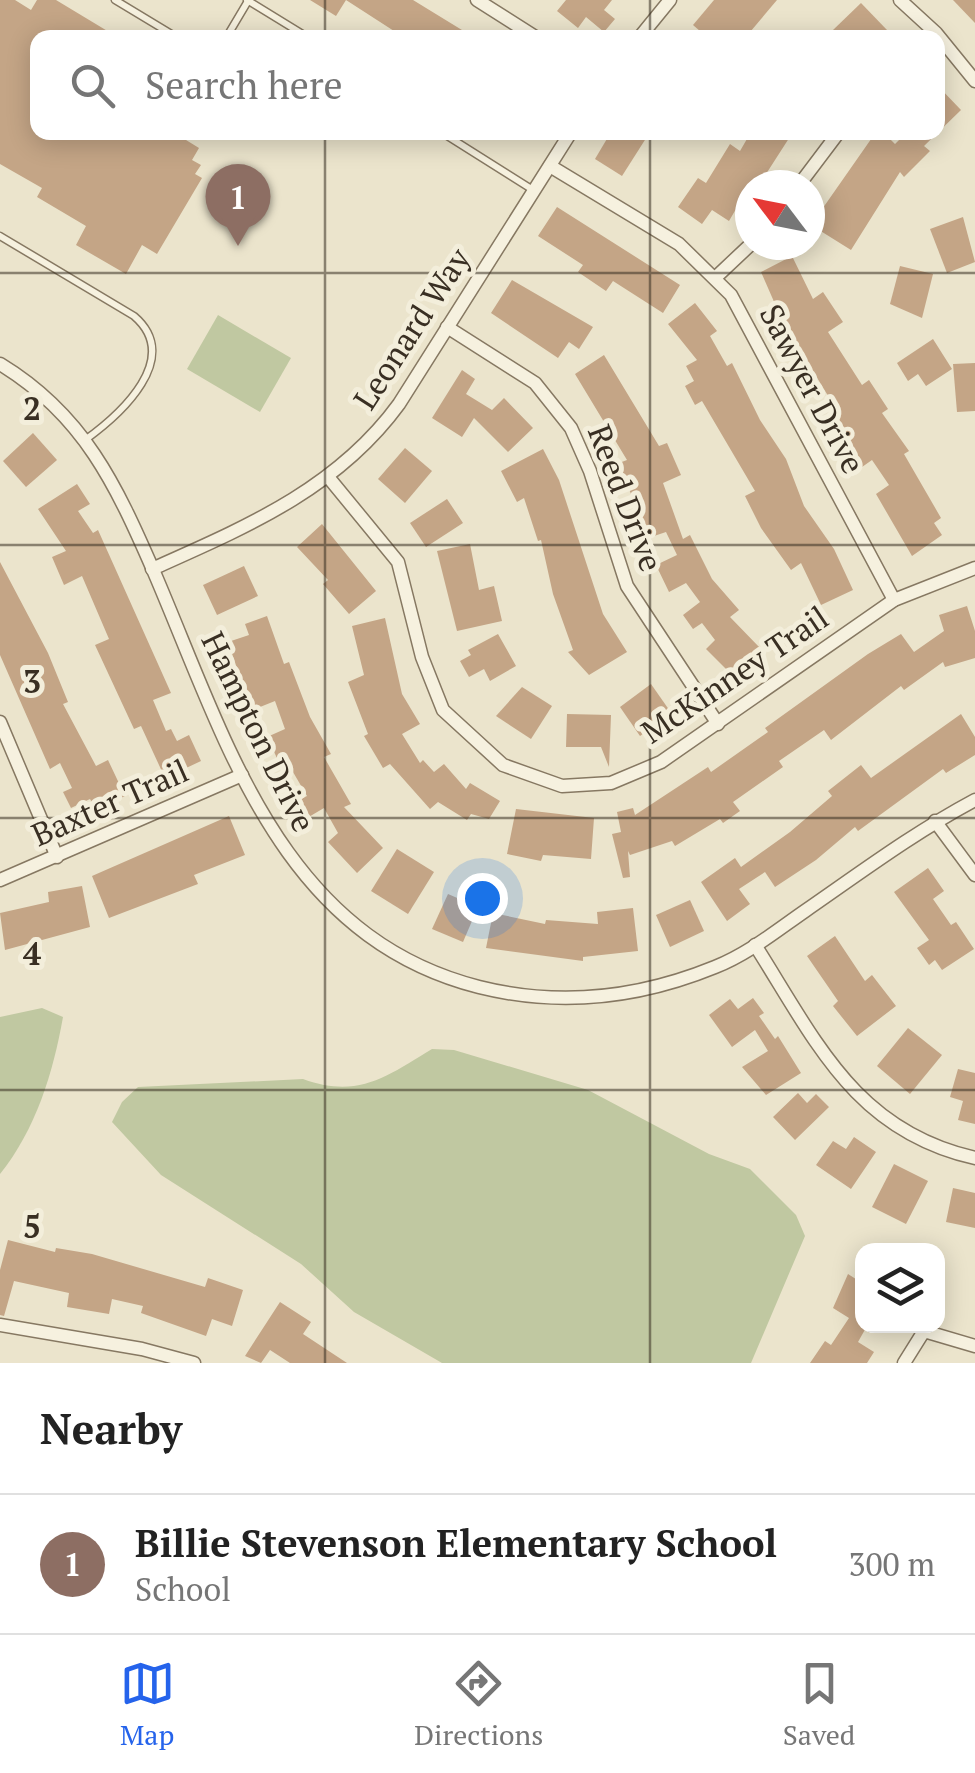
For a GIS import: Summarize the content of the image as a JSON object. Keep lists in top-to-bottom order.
{
  "streets": {
    "street": [
      "Leonard Way",
      "Sawyer Drive",
      "Reed Drive",
      "McKinney Trail",
      "Hampton Drive",
      "Baxter Trail"
    ]
  },
  "crossings": [
    ["Leonard Way", "Sawyer Drive"],
    ["Leonard Way", "Reed Drive"],
    ["Leonard Way", "McKinney Trail"],
    ["Leonard Way", "Hampton Drive"],
    ["Sawyer Drive", "McKinney Trail"],
    ["Reed Drive", "McKinney Trail"],
    ["Hampton Drive", "Baxter Trail"]
  ],
  "north": "top left",
  "page": {
    "search": "Search here",
    "pins": "1",
    "heading": "Nearby",
    "list": [
      {
        "mark": "1",
        "name": "Billie Stevenson Elementary School",
        "note": "School",
        "value": "300 m"
      }
    ],
    "nav": ["Map", "Directions", "Saved"]
  },
  "grid": {
    "rows": [
      "2",
      "3",
      "4",
      "5"
    ]
  }
}
